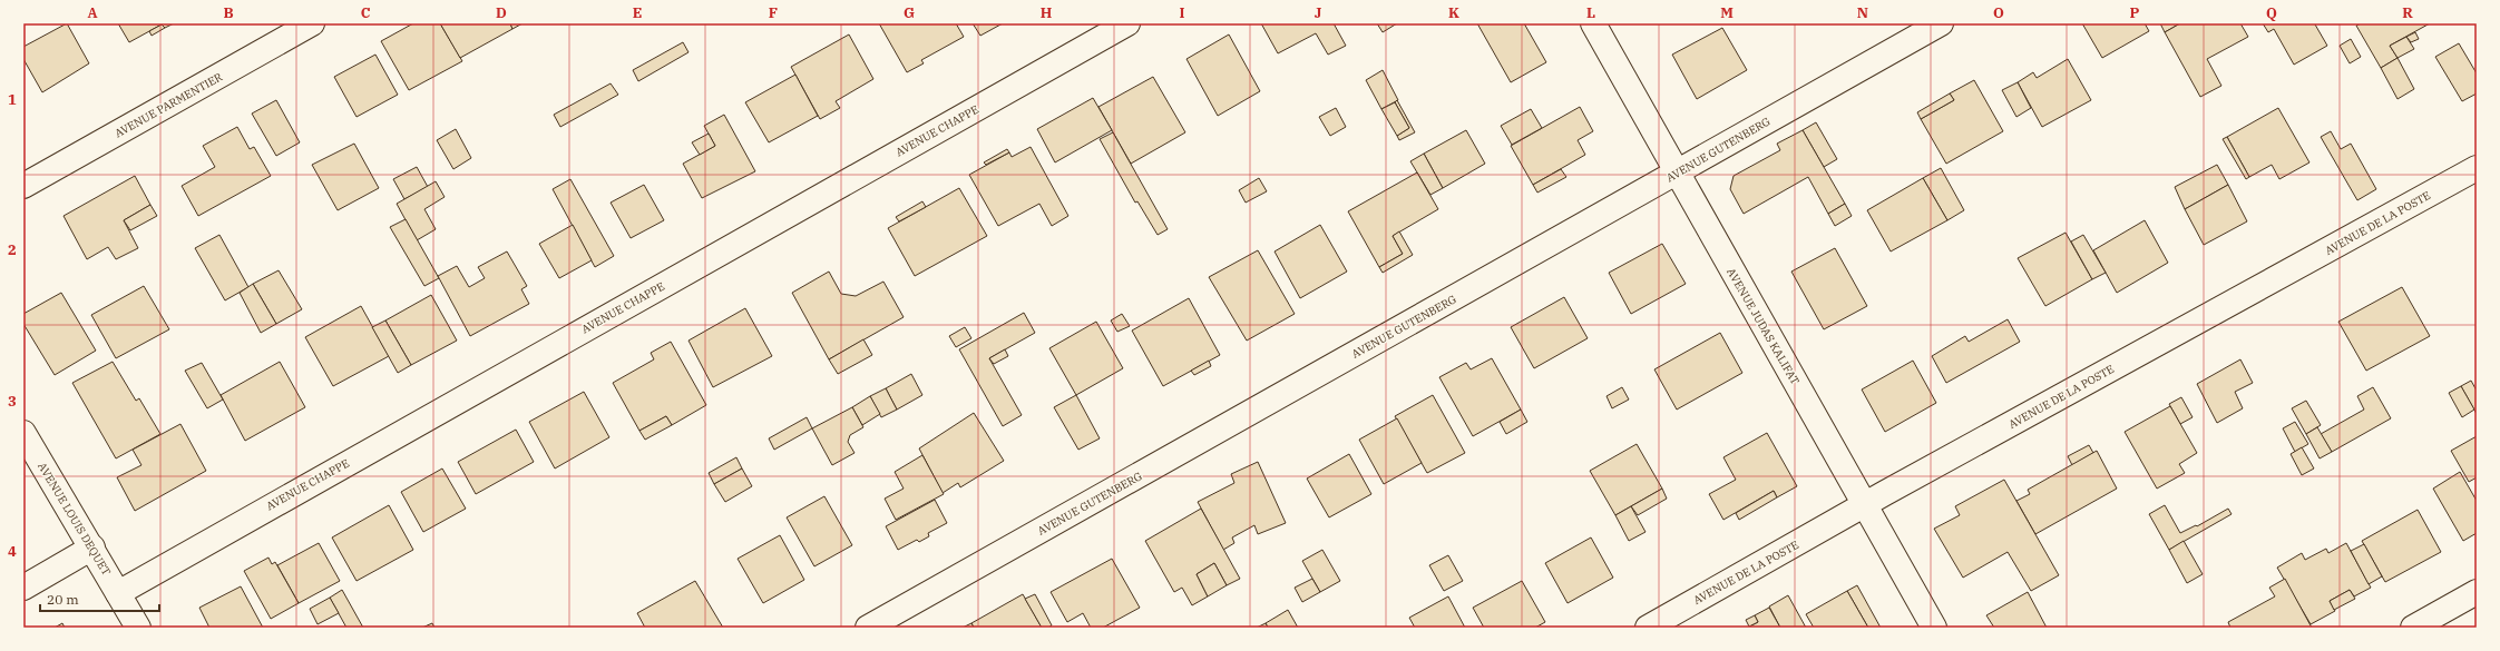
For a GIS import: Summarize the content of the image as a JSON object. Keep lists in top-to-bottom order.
{
  "streets": {
    "street": [
      "AVENUE PARMENTIER",
      "AVENUE CHAPPE",
      "AVENUE GUTENBERG",
      "AVENUE DE LA POSTE",
      "AVENUE JUDAS KALIFAT",
      "AVENUE LOUIS DEQUET"
    ]
  },
  "crossings": [
    ["AVENUE CHAPPE", "AVENUE LOUIS DEQUET"],
    ["AVENUE GUTENBERG", "AVENUE JUDAS KALIFAT"],
    ["AVENUE DE LA POSTE", "AVENUE JUDAS KALIFAT"]
  ],
  "scale_bar": "20 m",
  "grid": {
    "columns": [
      "A",
      "B",
      "C",
      "D",
      "E",
      "F",
      "G",
      "H",
      "I",
      "J",
      "K",
      "L",
      "M",
      "N",
      "O",
      "P",
      "Q",
      "R"
    ],
    "rows": [
      "1",
      "2",
      "3",
      "4"
    ]
  }
}
